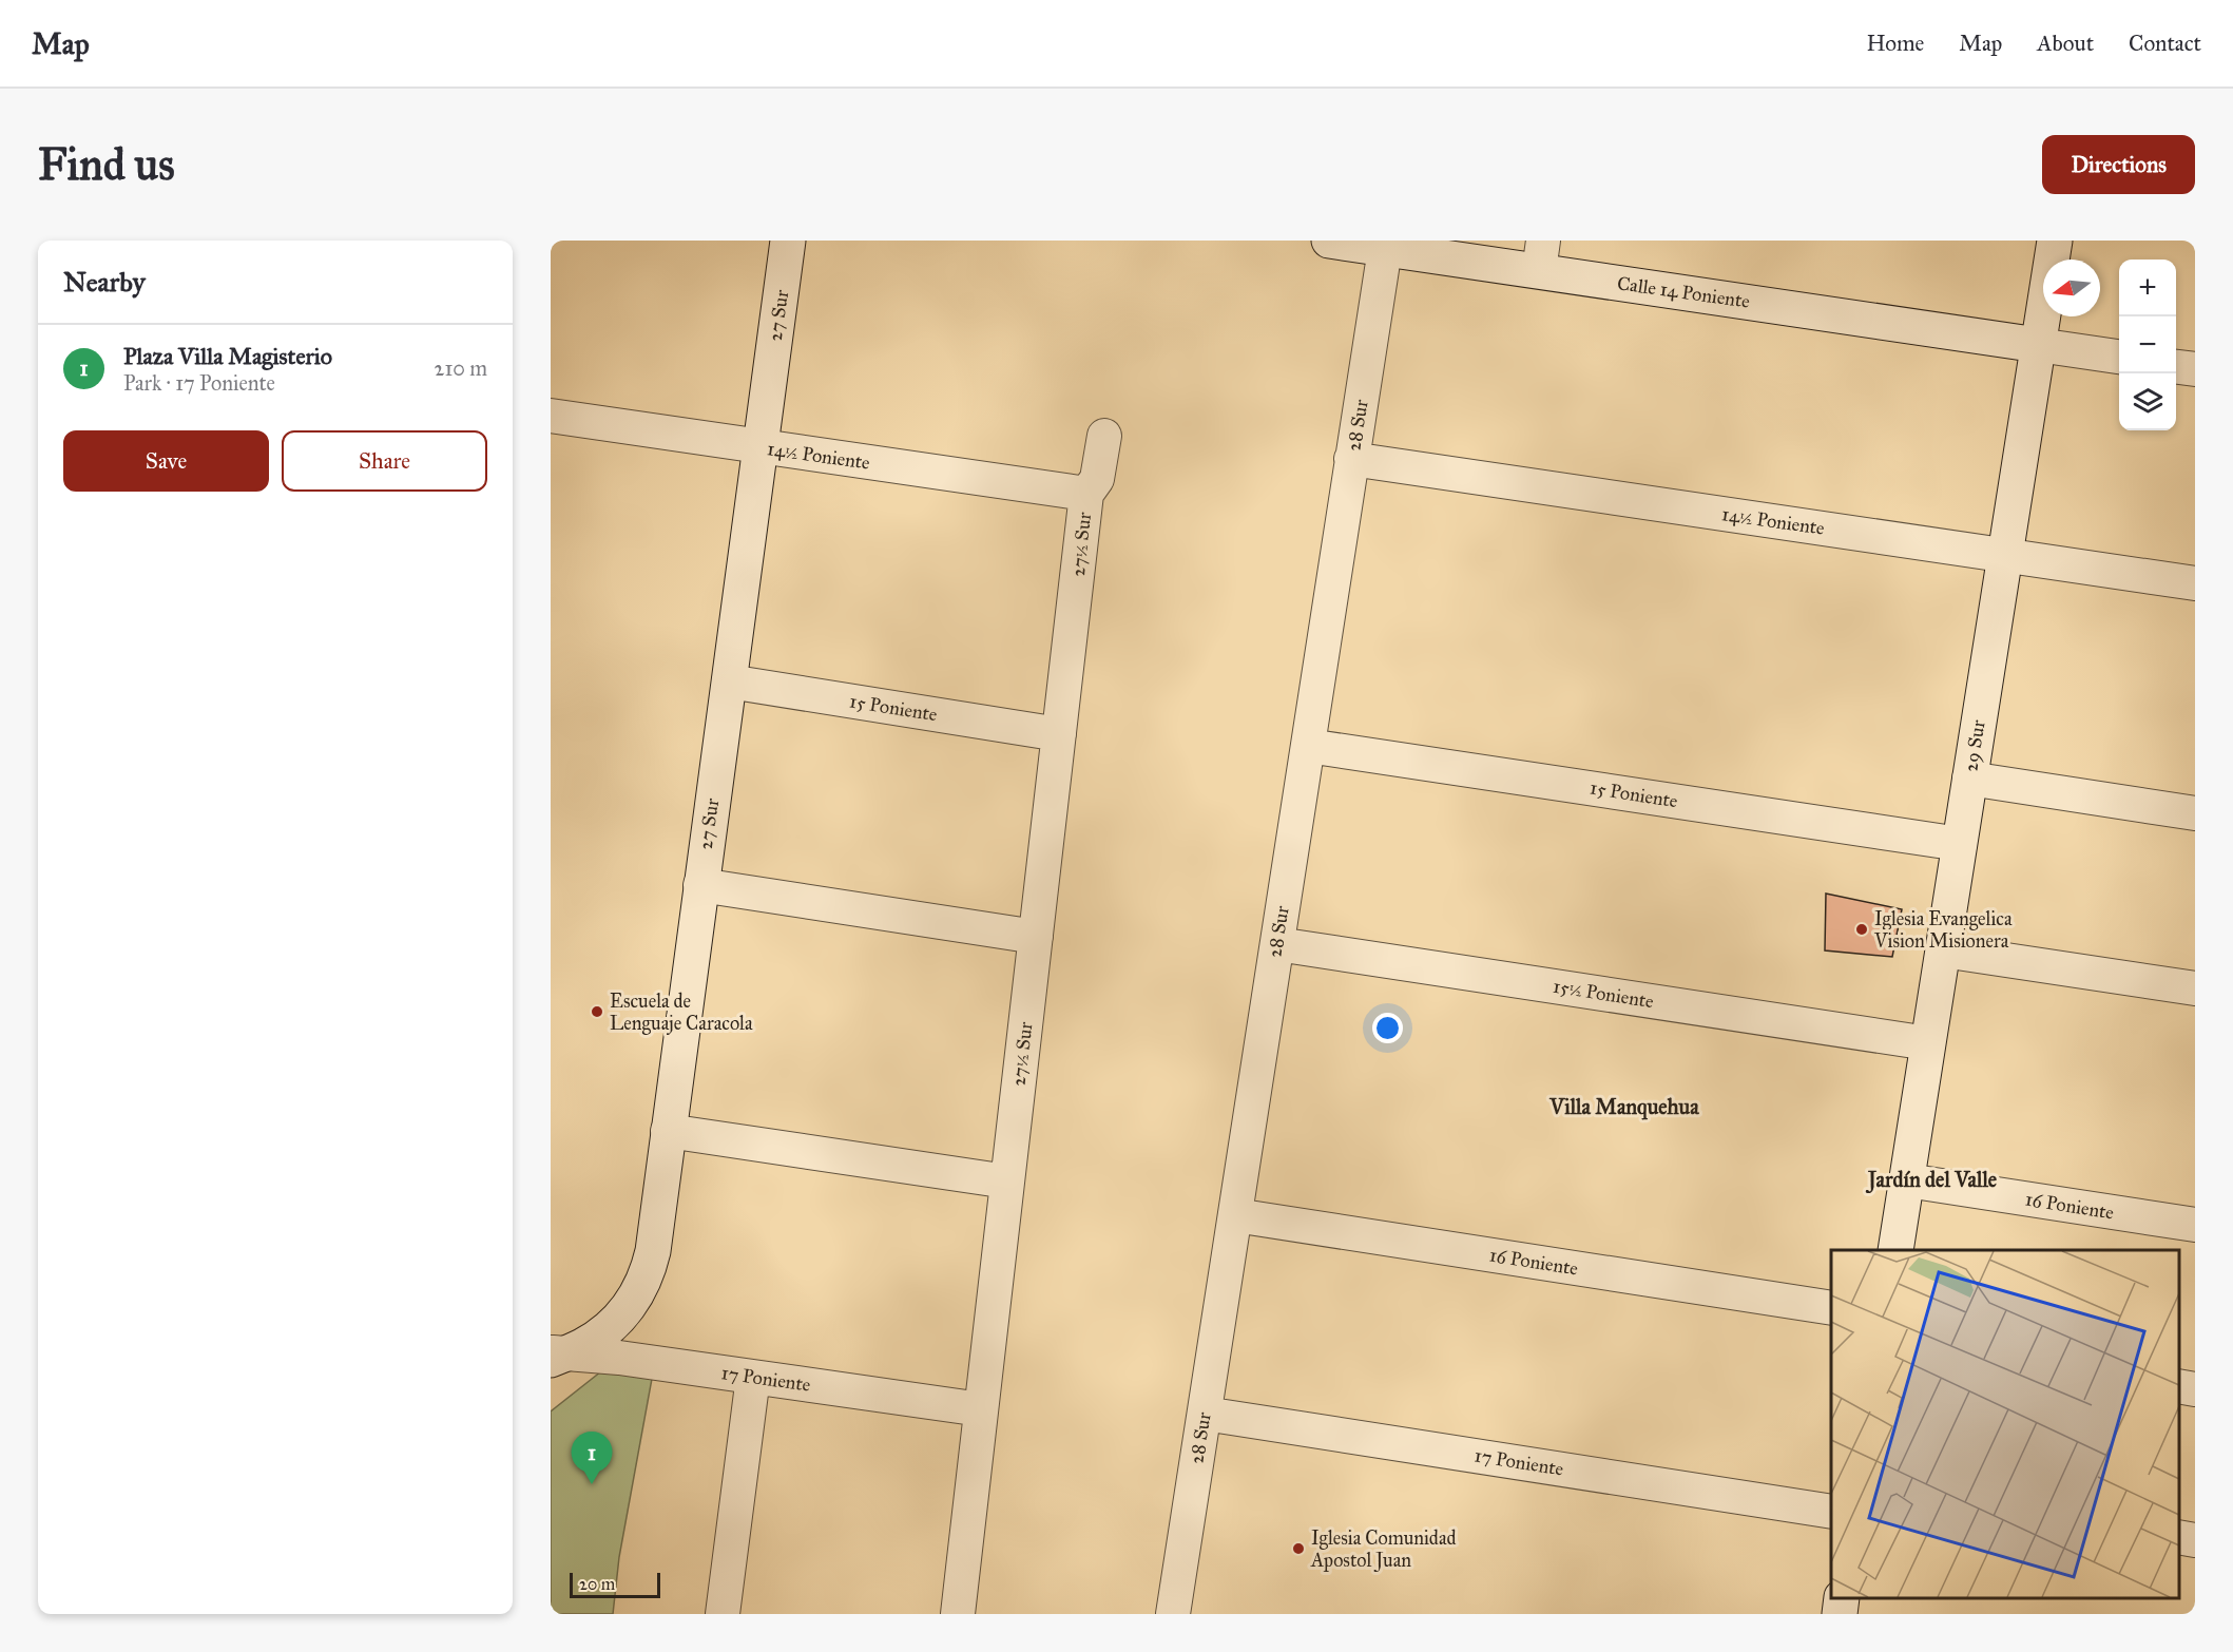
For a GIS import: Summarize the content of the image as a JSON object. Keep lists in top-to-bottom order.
{
  "streets": {
    "street": [
      "Calle 14 Poniente",
      "27 Sur",
      "28 Sur",
      "14½ Poniente",
      "27½ Sur",
      "15 Poniente",
      "29 Sur",
      "15½ Poniente",
      "16 Poniente",
      "17 Poniente"
    ]
  },
  "crossings": [
    ["Calle 14 Poniente", "28 Sur"],
    ["Calle 14 Poniente", "29 Sur"],
    ["27 Sur", "14½ Poniente"],
    ["27 Sur", "15 Poniente"],
    ["27 Sur", "17 Poniente"],
    ["28 Sur", "14½ Poniente"],
    ["28 Sur", "15 Poniente"],
    ["28 Sur", "15½ Poniente"],
    ["28 Sur", "16 Poniente"],
    ["28 Sur", "17 Poniente"],
    ["14½ Poniente", "27½ Sur"],
    ["14½ Poniente", "29 Sur"],
    ["27½ Sur", "15 Poniente"],
    ["27½ Sur", "17 Poniente"],
    ["15 Poniente", "29 Sur"],
    ["29 Sur", "15½ Poniente"],
    ["29 Sur", "16 Poniente"]
  ],
  "districts": ["Villa Manquehua", "Jardín del Valle"],
  "places": ["Iglesia Evangelica Vision Misionera", "Escuela de Lenguaje Caracola", "Iglesia Comunidad Apostol Juan"],
  "scale_bar": "20 m",
  "north": "left",
  "page": {
    "header": "Map",
    "nav": [
      "Home",
      "Map",
      "About",
      "Contact"
    ],
    "buttons": [
      "Directions",
      ["Save", "Share"]
    ],
    "title": "Find us",
    "heading": "Nearby",
    "map_buttons": ["+", "−"],
    "list": [
      {
        "mark": "1",
        "name": "Plaza Villa Magisterio",
        "note": "Park · 17 Poniente",
        "value": "210 m"
      }
    ],
    "pins": "1",
    "scale": "20 m"
  }
}
